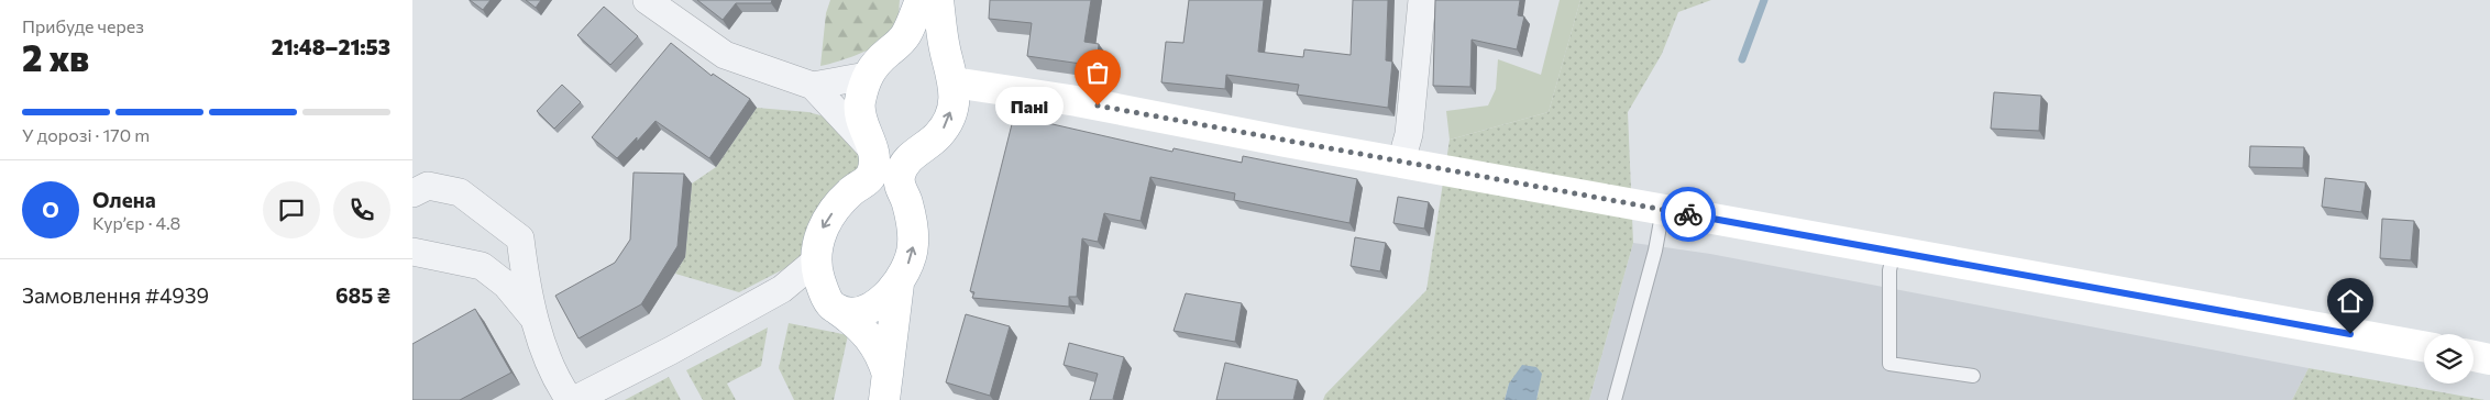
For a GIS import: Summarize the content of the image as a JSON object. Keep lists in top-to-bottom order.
{
  "places": ["Пані"],
  "page": {
    "heading": ["2 хв", "Прибуде через", "21:48–21:53"],
    "panel": [
      "Олена",
      "Кур’єр · 4.8",
      "Замовлення #4939",
      "685 ₴"
    ],
    "bubble": "Пані",
    "bar": "У дорозі · 170 m",
    "round": "О"
  }
}
